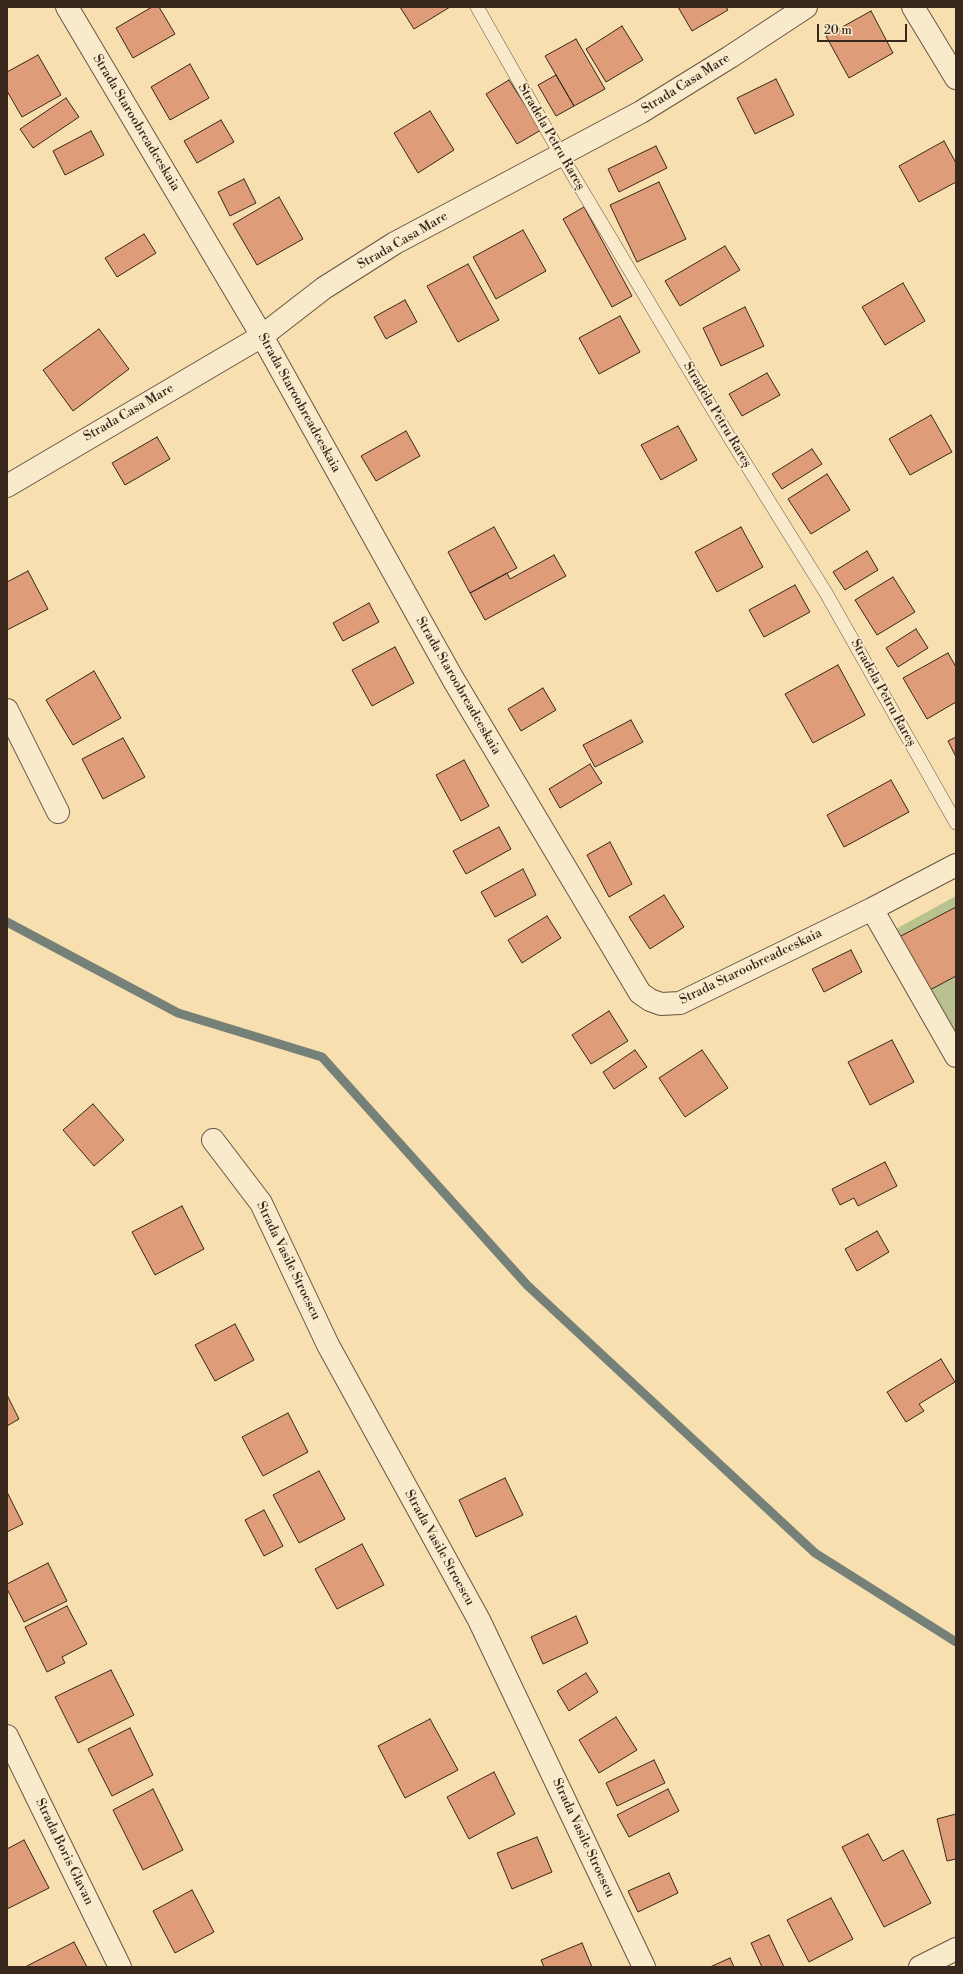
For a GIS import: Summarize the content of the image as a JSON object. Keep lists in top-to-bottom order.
{
  "streets": {
    "street": [
      "Strada Casa Mare",
      "Strada Staroobreadceskaia",
      "Strada Vasile Stroescu",
      "Strada Boris Glavan"
    ],
    "lane": ["Stradela Petru Rareș"]
  },
  "crossings": [
    ["Strada Casa Mare", "Strada Staroobreadceskaia"],
    ["Strada Casa Mare", "Stradela Petru Rareș"]
  ],
  "scale_bar": "20 m"
}
